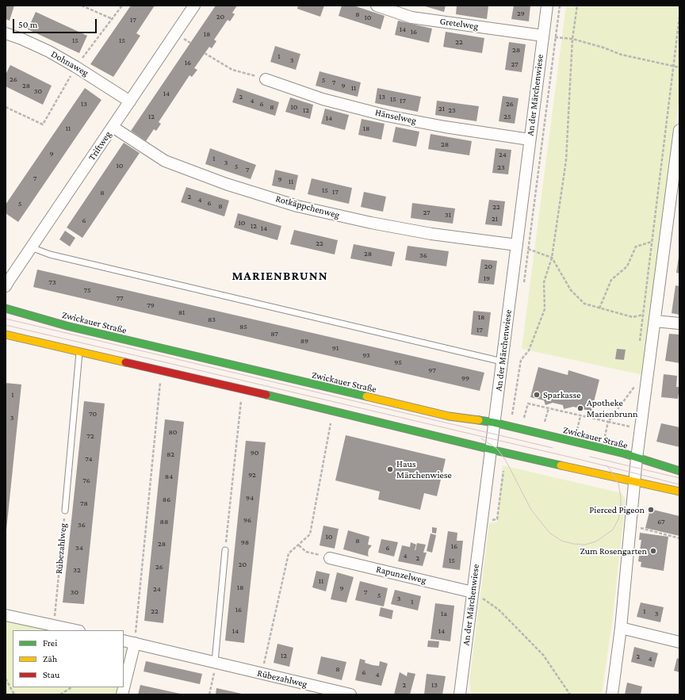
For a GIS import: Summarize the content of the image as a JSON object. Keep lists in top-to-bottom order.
{
  "streets": {
    "main road": ["Zwickauer Straße"],
    "street": [
      "Gretelweg",
      "Dohnaweg",
      "An der Märchenwiese",
      "Hänselweg",
      "Triftweg",
      "Rotkäppchenweg",
      "Rübezahlweg",
      "Rapunzelweg"
    ]
  },
  "crossings": [
    ["Gretelweg", "An der Märchenwiese"],
    ["Dohnaweg", "Triftweg"],
    ["An der Märchenwiese", "Hänselweg"],
    ["An der Märchenwiese", "Rotkäppchenweg"],
    ["An der Märchenwiese", "Zwickauer Straße"],
    ["An der Märchenwiese", "Rapunzelweg"],
    ["Triftweg", "Rotkäppchenweg"]
  ],
  "districts": ["MARIENBRUNN"],
  "places": [
    "Sparkasse",
    "Apotheke Marienbrunn",
    "Haus Märchenwiese",
    "Pierced Pigeon",
    "Zum Rosengarten"
  ],
  "house_numbers": [
    "29",
    "8",
    "20",
    "10",
    "17",
    "14",
    "16",
    "18",
    "15",
    "15",
    "22",
    "28",
    "1",
    "3",
    "16",
    "27",
    "26",
    "5",
    "7",
    "28",
    "9",
    "11",
    "30",
    "14",
    "2",
    "13",
    "15",
    "4",
    "17",
    "13",
    "6",
    "26",
    "8",
    "10",
    "21",
    "12",
    "23",
    "12",
    "25",
    "14",
    "11",
    "18",
    "28",
    "9",
    "24",
    "1",
    "3",
    "10",
    "5",
    "23",
    "7",
    "7",
    "9",
    "11",
    "15",
    "17",
    "8",
    "2",
    "4",
    "6",
    "5",
    "8",
    "22",
    "27",
    "31",
    "21",
    "6",
    "10",
    "12",
    "14",
    "22",
    "28",
    "36",
    "20",
    "19",
    "73",
    "75",
    "77",
    "79",
    "81",
    "18",
    "83",
    "85",
    "17",
    "87",
    "89",
    "91",
    "93",
    "95",
    "97",
    "99",
    "1",
    "70",
    "3",
    "80",
    "72",
    "90",
    "82",
    "74",
    "92",
    "84",
    "76",
    "94",
    "86",
    "78",
    "96",
    "88",
    "67",
    "36",
    "10",
    "8",
    "98",
    "28",
    "16",
    "34",
    "6",
    "4",
    "2",
    "15",
    "20",
    "26",
    "32",
    "11",
    "18",
    "9",
    "24",
    "30",
    "7",
    "5",
    "3",
    "1",
    "16",
    "22",
    "1",
    "1a",
    "3",
    "14",
    "14",
    "12",
    "2",
    "4",
    "8",
    "6",
    "4",
    "2",
    "13"
  ],
  "legend": ["Frei", "Zäh", "Stau"],
  "scale_bar": "50 m"
}
